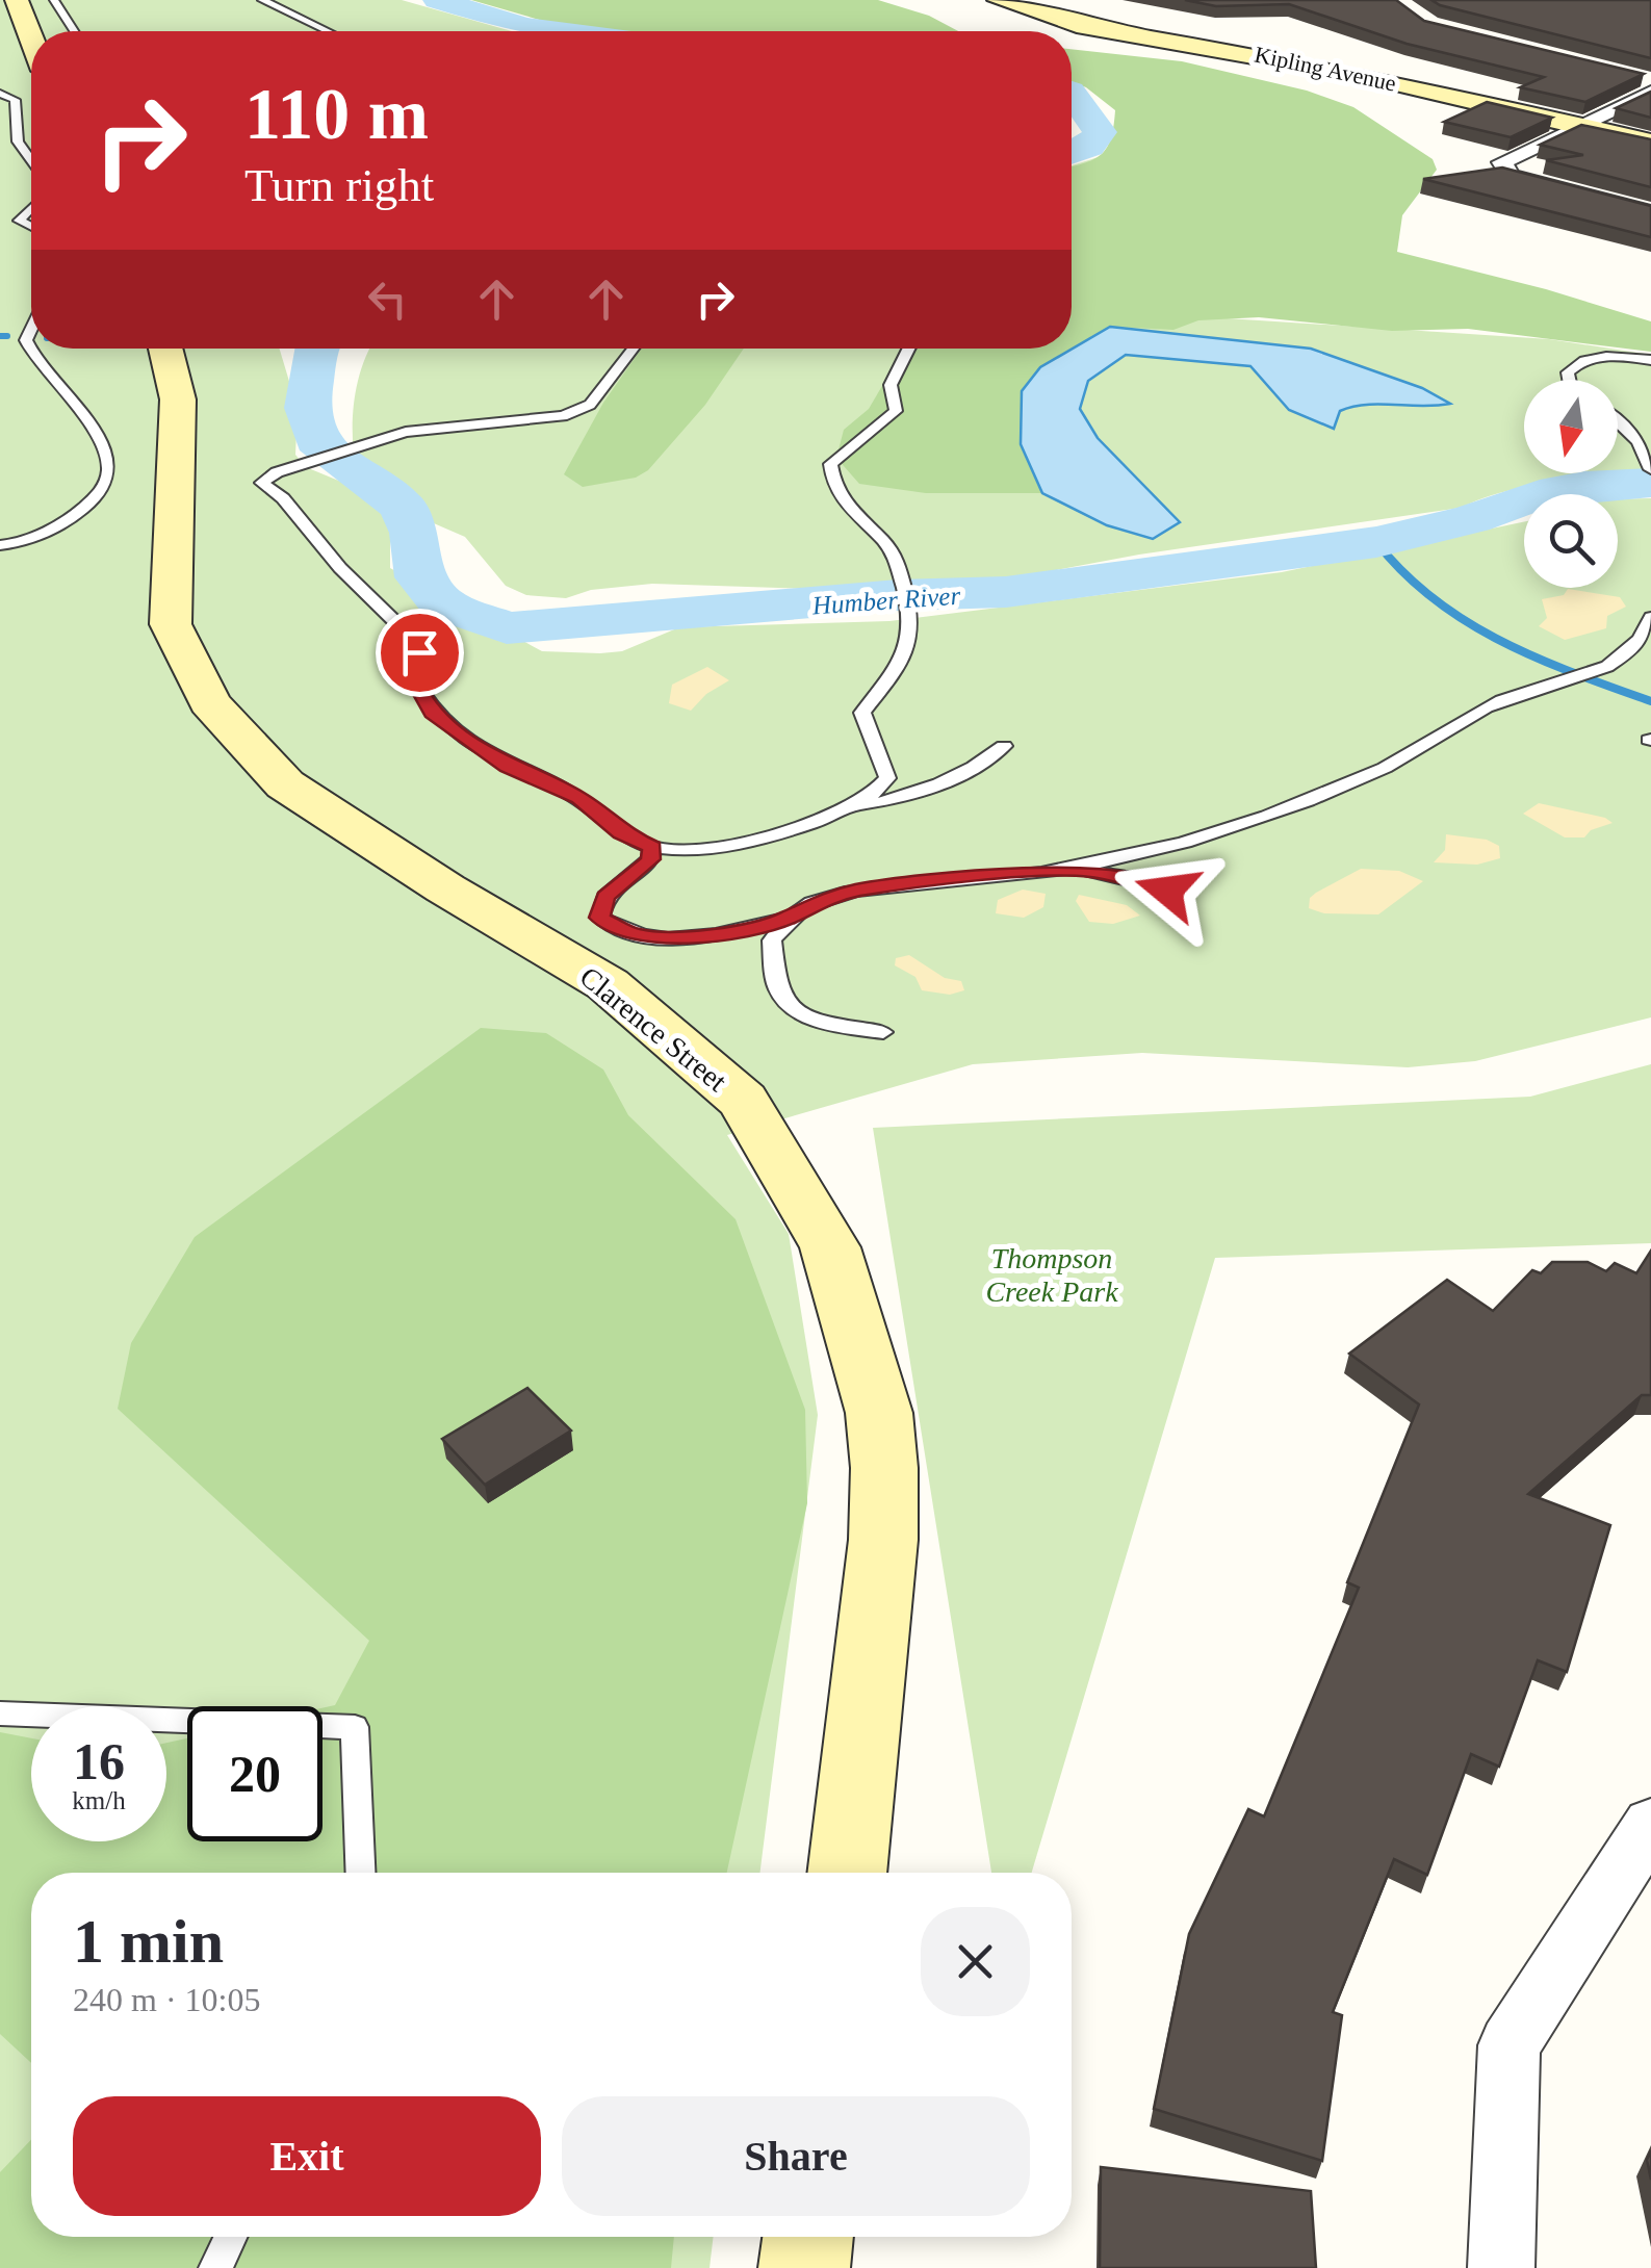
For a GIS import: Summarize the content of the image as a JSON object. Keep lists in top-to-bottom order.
{
  "streets": {
    "street": ["Kipling Avenue", "Clarence Street"]
  },
  "water": ["Humber River"],
  "parks": ["Thompson Creek Park"],
  "north": "bottom",
  "page": {
    "turn": ["110 m", "Turn right"],
    "speed": "16 km/h",
    "limit": "20",
    "heading": ["1 min", "240 m · 10:05"],
    "buttons": ["Exit", "Share"]
  }
}
